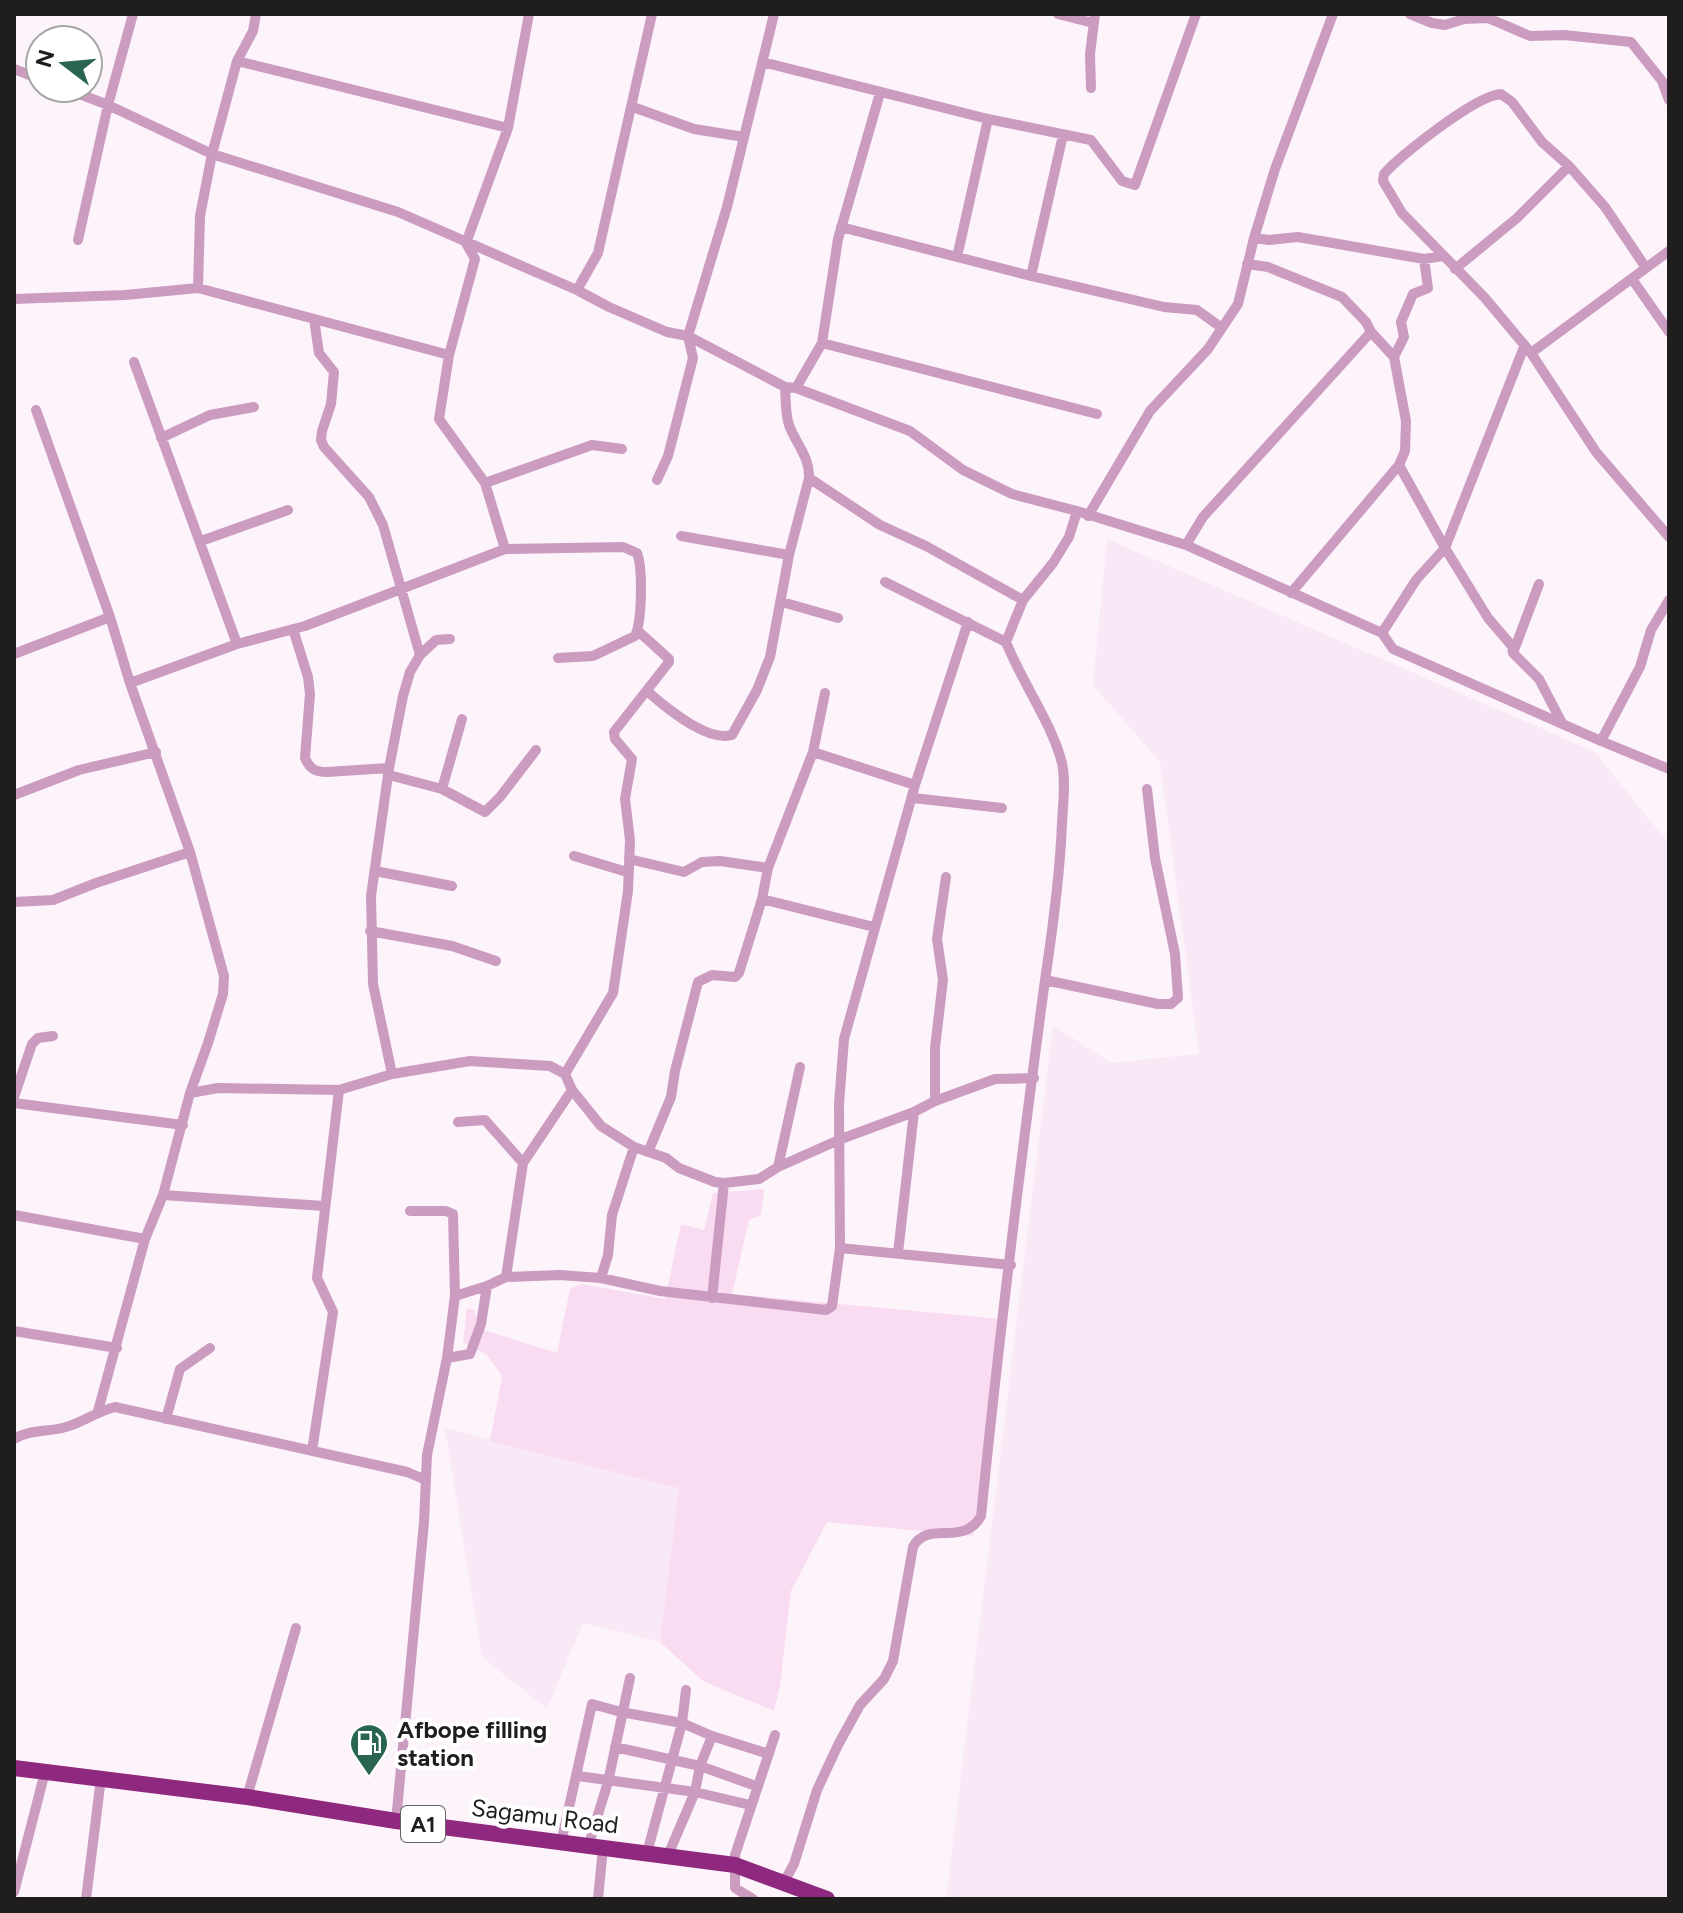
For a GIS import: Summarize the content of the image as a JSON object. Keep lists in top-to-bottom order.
{
  "streets": {
    "highway": ["Sagamu Road", "A1"]
  },
  "places": {
    "fuel station": ["Afbope filling station"]
  },
  "north": "left"
}
